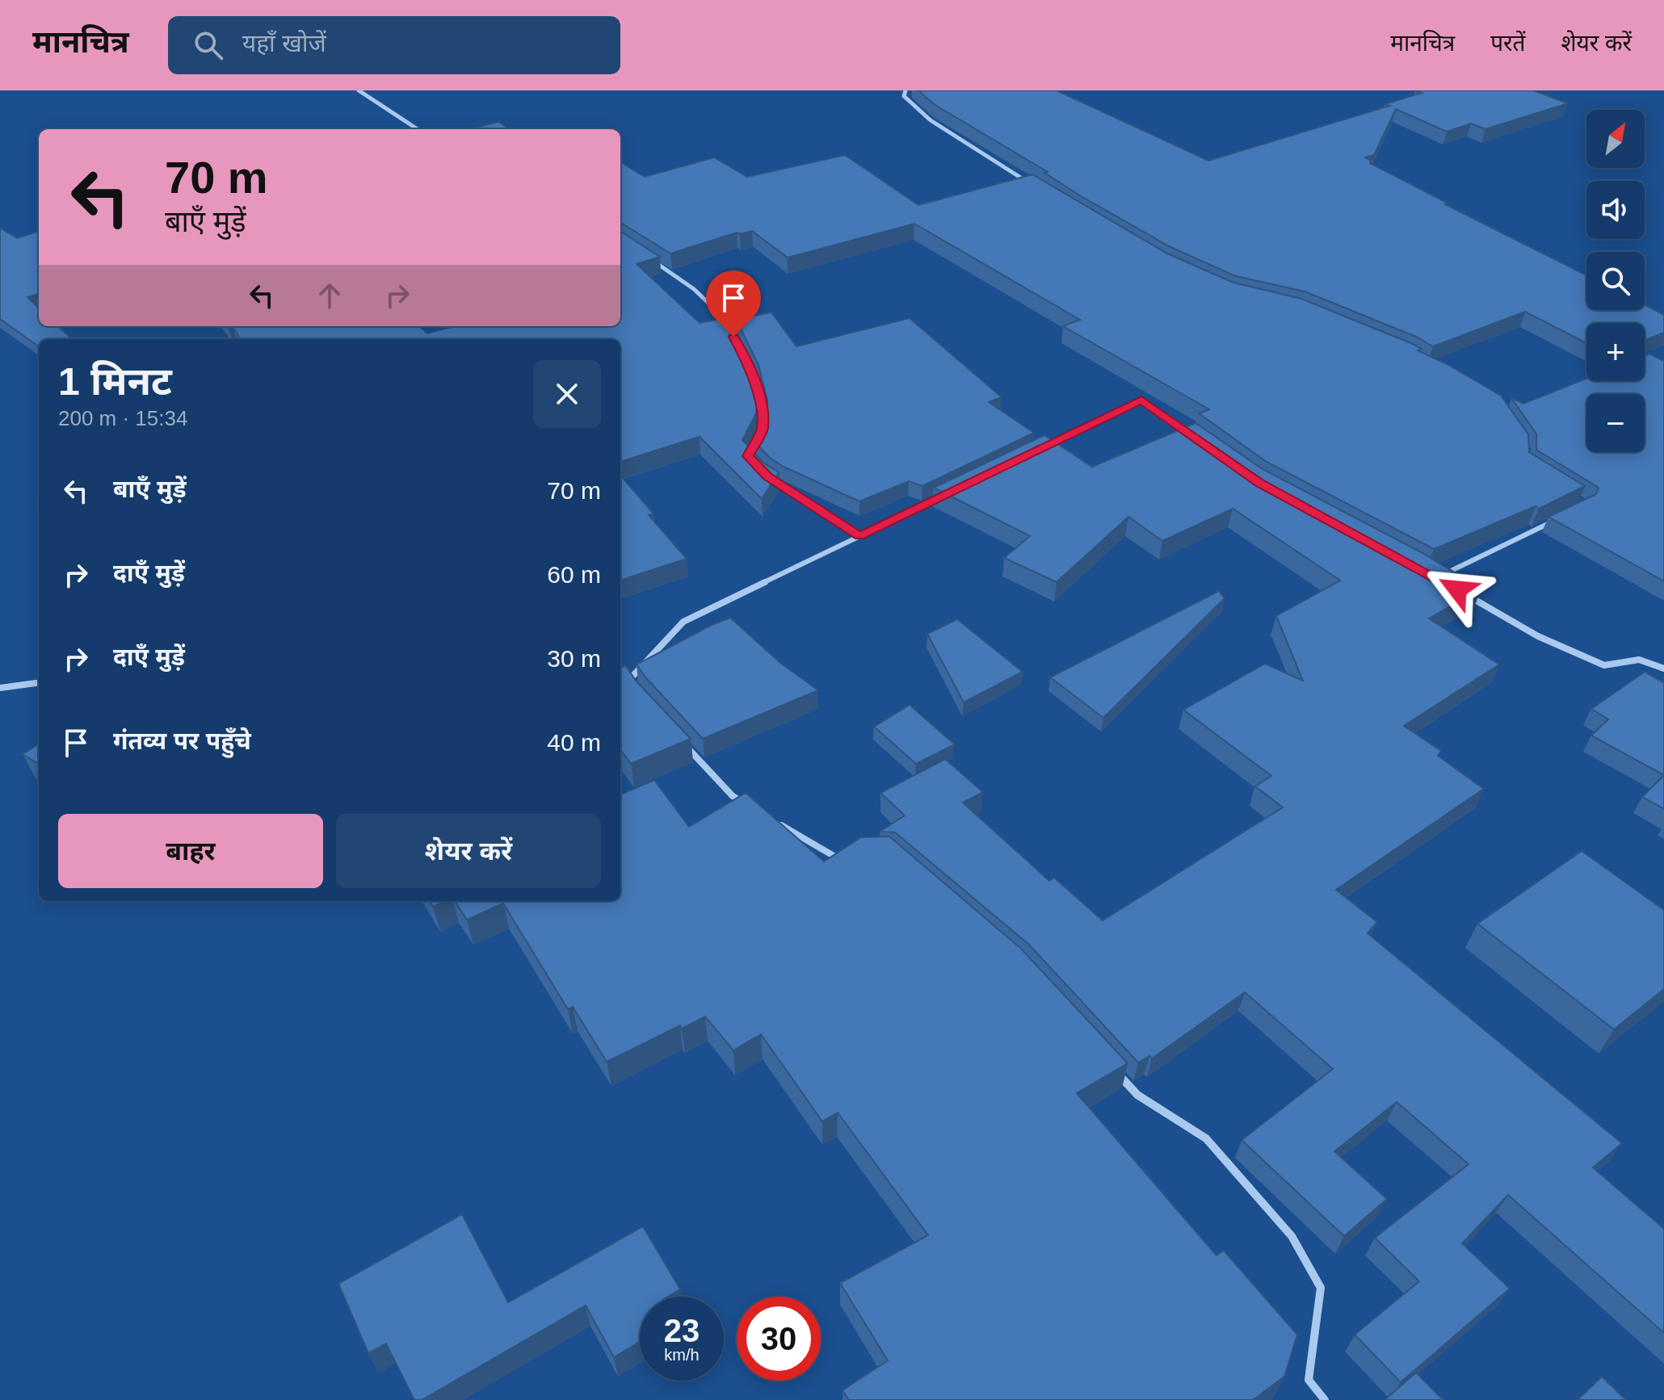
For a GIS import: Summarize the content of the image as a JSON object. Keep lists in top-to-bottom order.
{
  "north": "top right",
  "page": {
    "header": "मानचित्र",
    "search": "यहाँ खोजें",
    "nav": ["मानचित्र", "परतें", "शेयर करें"],
    "map_buttons": ["+", "−"],
    "turn": ["70 m", "बाएँ मुड़ें"],
    "heading": ["1 मिनट", "200 m · 15:34"],
    "list": [
      {
        "name": "बाएँ मुड़ें",
        "value": "70 m"
      },
      {
        "name": "दाएँ मुड़ें",
        "value": "60 m"
      },
      {
        "name": "दाएँ मुड़ें",
        "value": "30 m"
      },
      {
        "name": "गंतव्य पर पहुँचे",
        "value": "40 m"
      }
    ],
    "buttons": ["बाहर", "शेयर करें"],
    "speed": "23 km/h",
    "limit": "30"
  }
}
